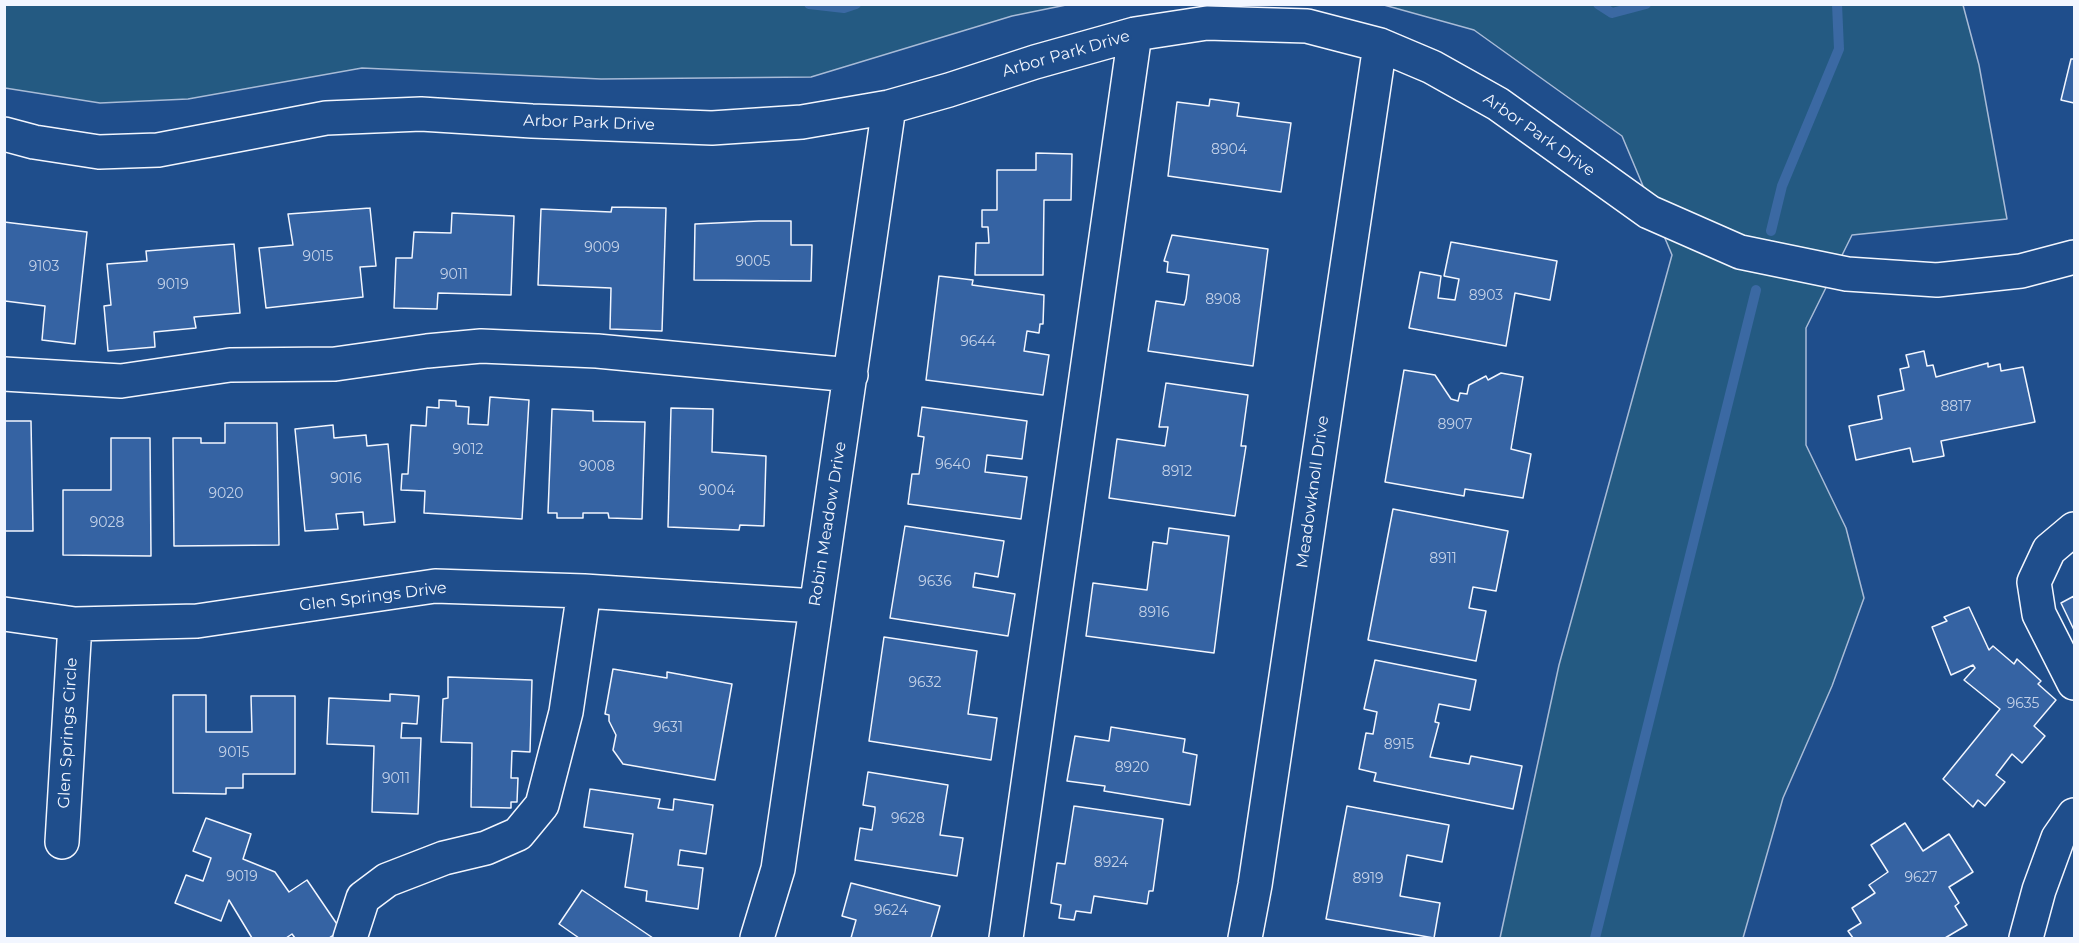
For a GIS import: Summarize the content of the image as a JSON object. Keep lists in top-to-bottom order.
{
  "streets": {
    "street": [
      "Arbor Park Drive",
      "Meadowknoll Drive",
      "Robin Meadow Drive",
      "Glen Springs Drive",
      "Glen Springs Circle"
    ]
  },
  "crossings": [
    ["Arbor Park Drive", "Meadowknoll Drive"],
    ["Arbor Park Drive", "Robin Meadow Drive"],
    ["Robin Meadow Drive", "Glen Springs Drive"],
    ["Glen Springs Drive", "Glen Springs Circle"]
  ],
  "house_numbers": [
    "8904",
    "9009",
    "9015",
    "9005",
    "9103",
    "9011",
    "9019",
    "8903",
    "8908",
    "9644",
    "8817",
    "8907",
    "9012",
    "9640",
    "9008",
    "8912",
    "9016",
    "9004",
    "9020",
    "9028",
    "8911",
    "9636",
    "8916",
    "9632",
    "9635",
    "9631",
    "8915",
    "9015",
    "8920",
    "9011",
    "9628",
    "8924",
    "9019",
    "9627",
    "8919",
    "9624"
  ]
}
